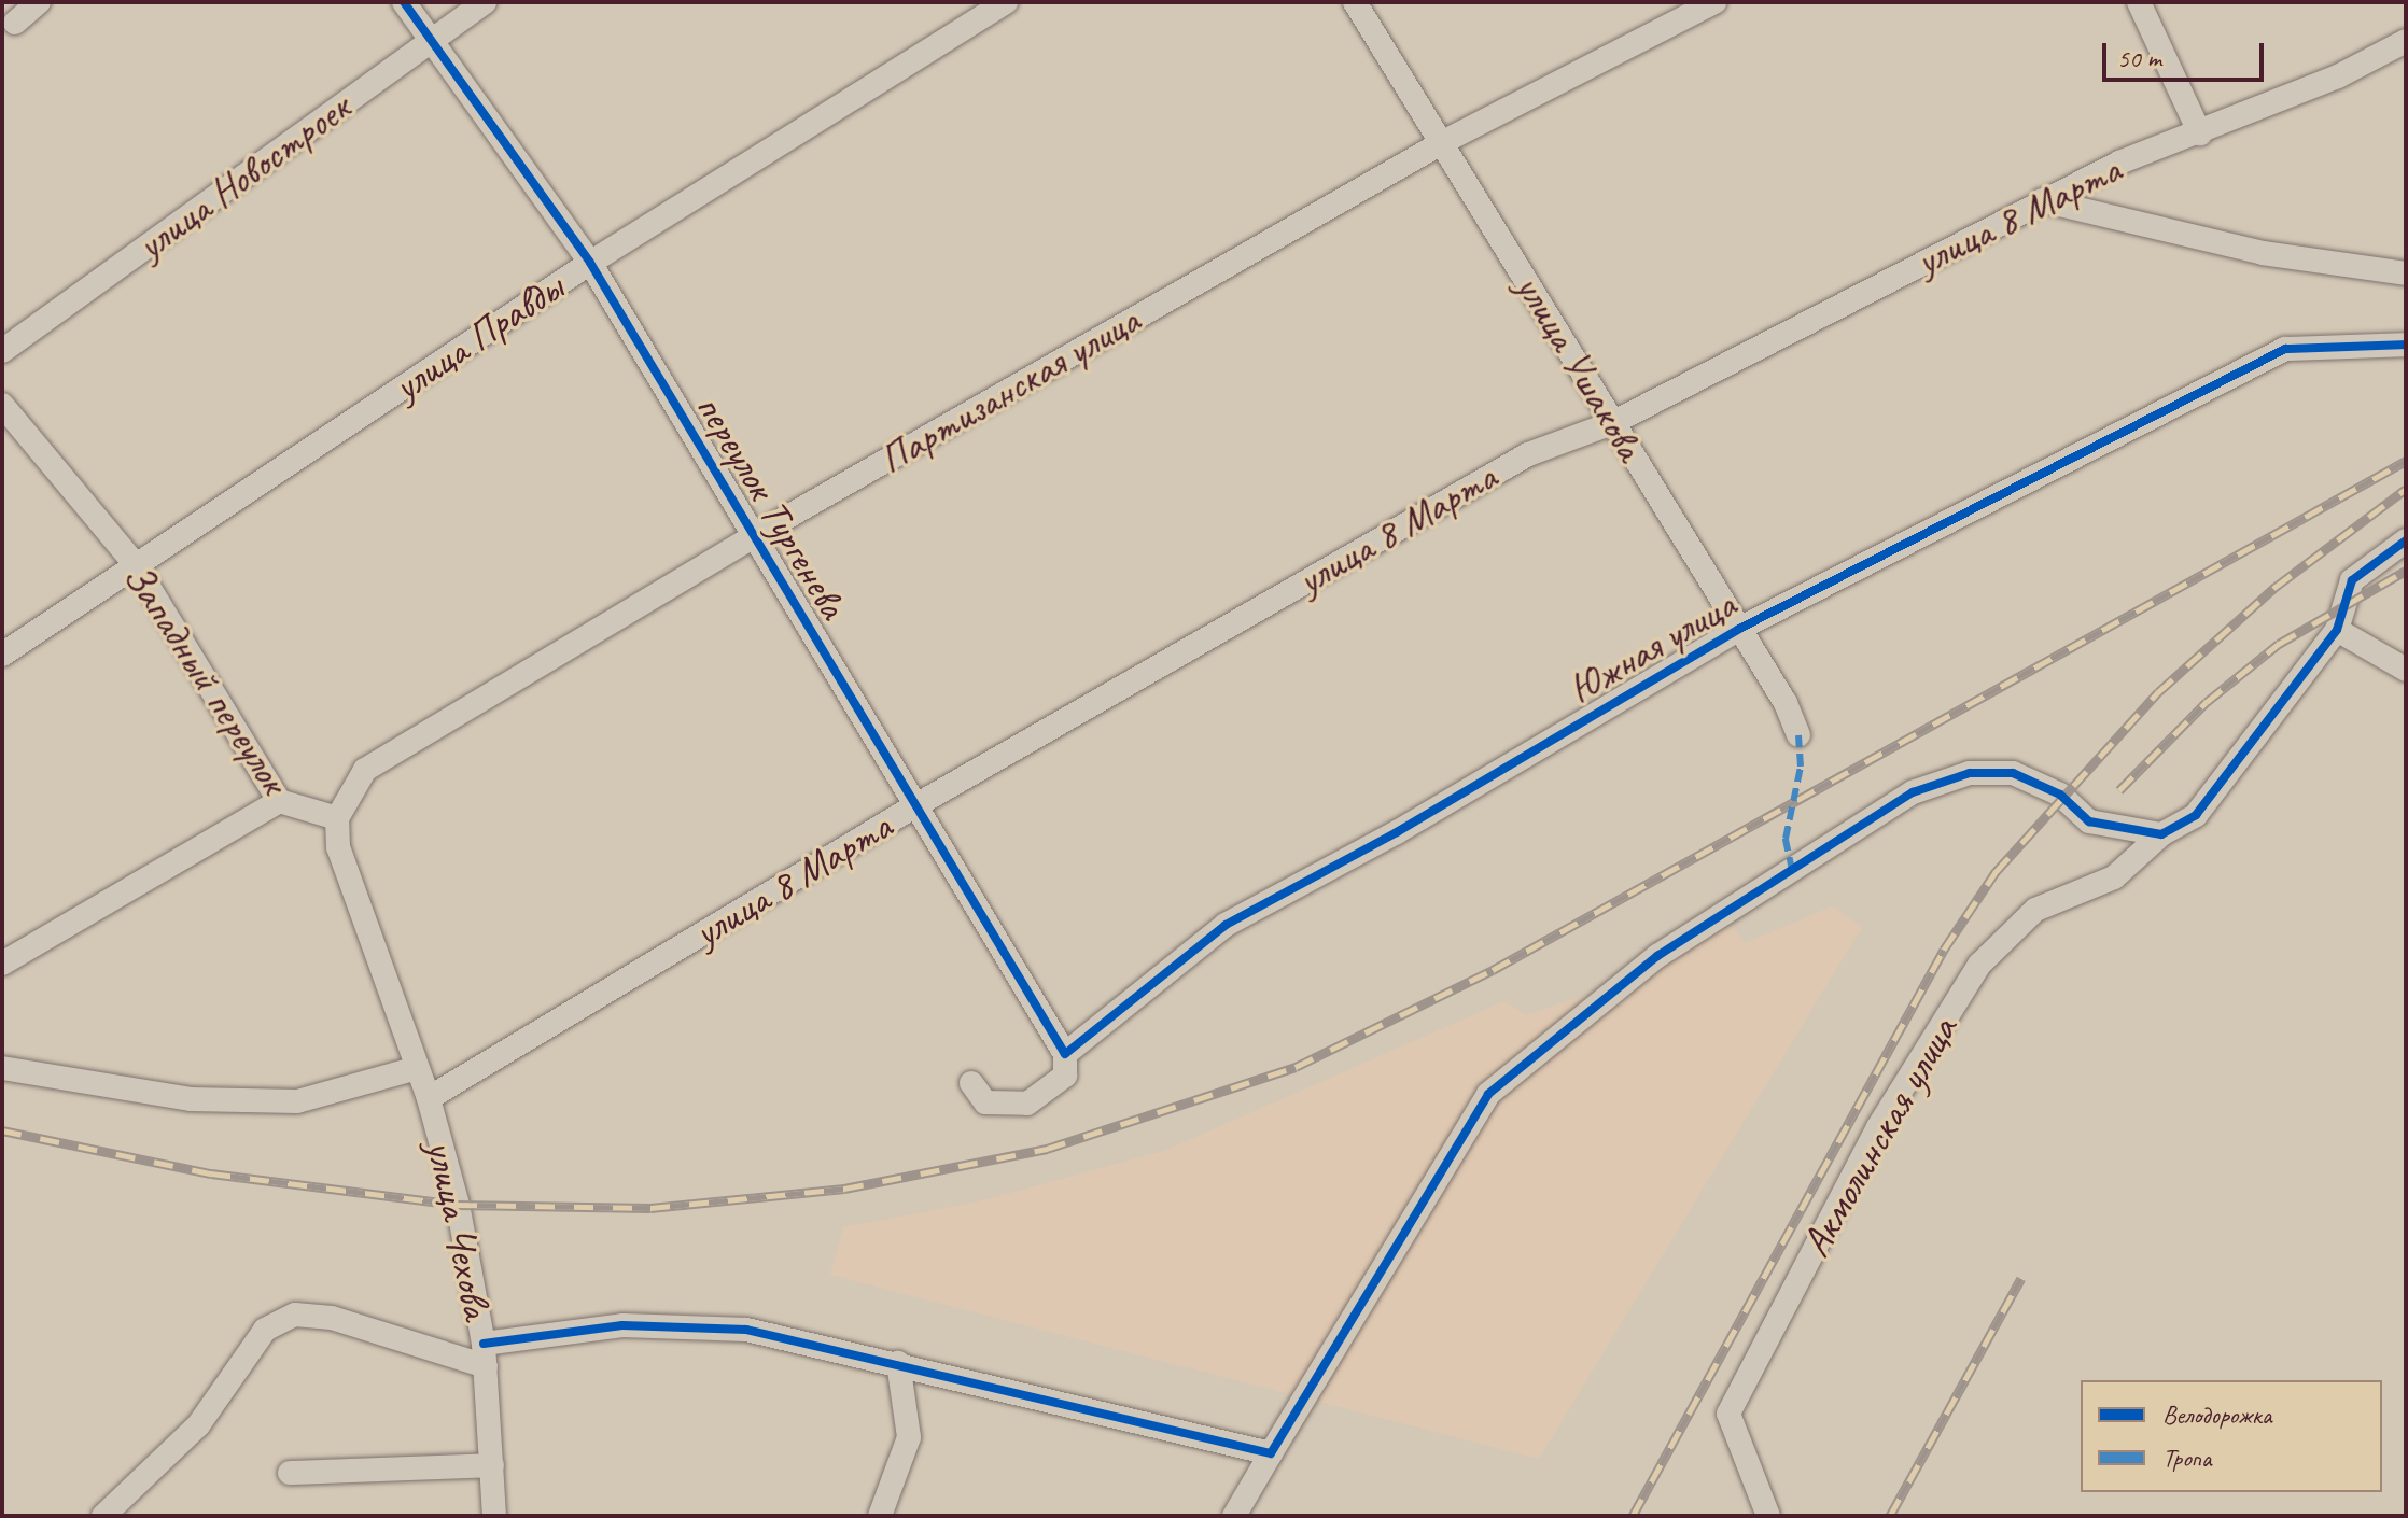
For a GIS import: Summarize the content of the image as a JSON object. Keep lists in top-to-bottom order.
{
  "streets": {
    "street": [
      "улица Новостроек",
      "улица 8 Марта",
      "улица Правды",
      "улица Ушакова",
      "Партизанская улица",
      "переулок Тургенева",
      "Южная улица",
      "Западный переулок",
      "Акмолинская улица",
      "улица Чехова"
    ]
  },
  "crossings": [
    ["улица Новостроек", "переулок Тургенева"],
    ["улица 8 Марта", "улица Ушакова"],
    ["улица 8 Марта", "переулок Тургенева"],
    ["улица 8 Марта", "Западный переулок"],
    ["улица 8 Марта", "улица Чехова"],
    ["улица Правды", "переулок Тургенева"],
    ["улица Правды", "Западный переулок"],
    ["улица Ушакова", "Партизанская улица"],
    ["улица Ушакова", "Южная улица"],
    ["Партизанская улица", "переулок Тургенева"],
    ["Партизанская улица", "Западный переулок"],
    ["переулок Тургенева", "Южная улица"],
    ["Западный переулок", "улица Чехова"]
  ],
  "legend": ["Велодорожка", "Тропа"],
  "scale_bar": "50 m"
}
